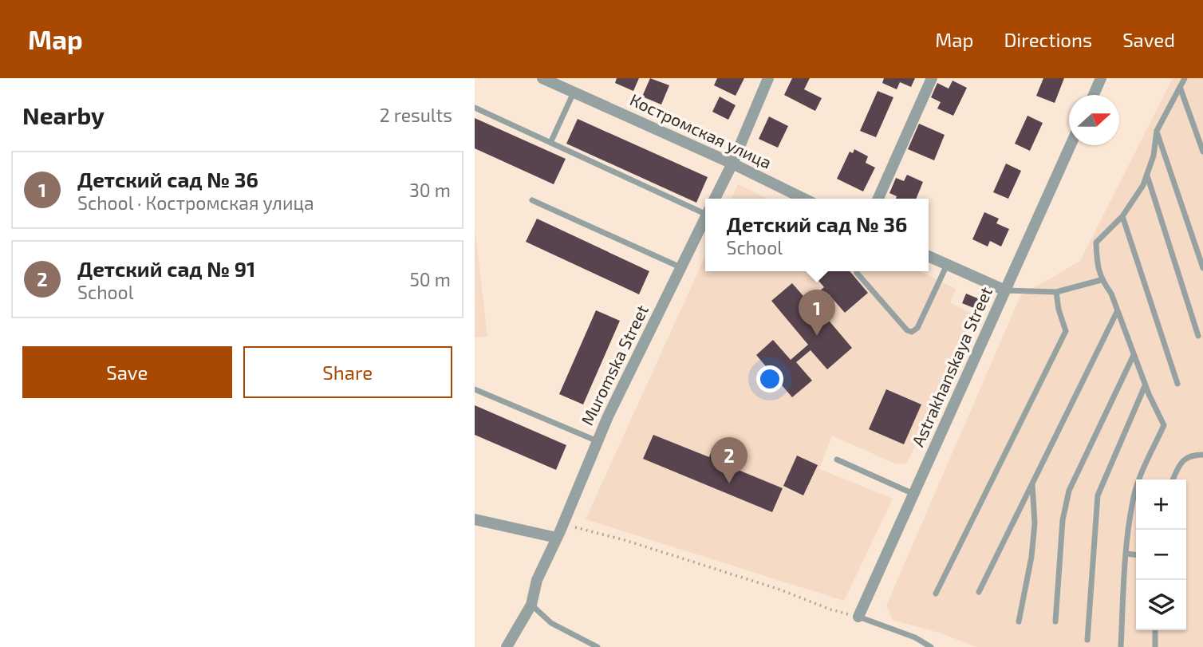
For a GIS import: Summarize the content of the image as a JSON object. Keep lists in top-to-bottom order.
{
  "streets": {
    "street": ["Костромская улица", "Muromska Street", "Astrakhanskaya Street"]
  },
  "north": "right",
  "page": {
    "header": "Map",
    "nav": ["Map", "Directions", "Saved"],
    "heading": ["Nearby", "2 results"],
    "list": [
      {
        "mark": "1",
        "name": "Детский сад № 36",
        "note": "School · Костромская улица",
        "value": "30 m"
      },
      {
        "mark": "2",
        "name": "Детский сад № 91",
        "note": "School",
        "value": "50 m"
      }
    ],
    "popup": ["Детский сад № 36", "School"],
    "pins": ["1", "2"],
    "buttons": ["Save", "Share"],
    "map_buttons": ["+", "−"]
  }
}
